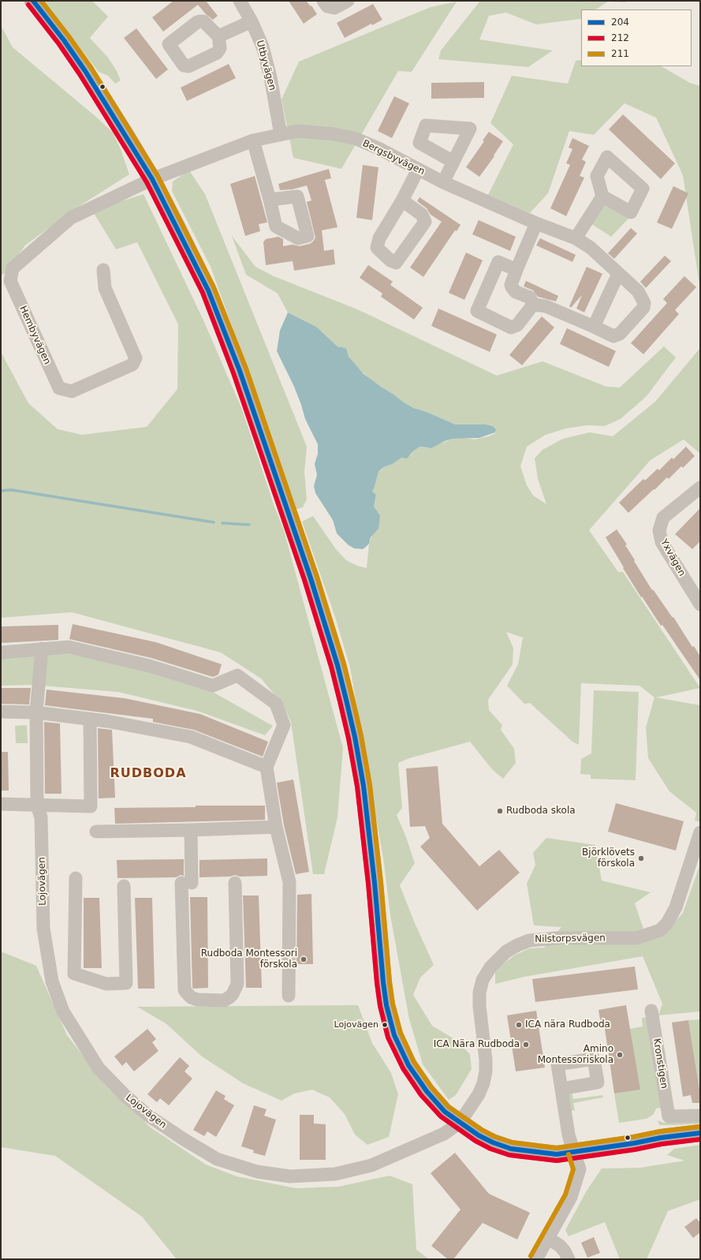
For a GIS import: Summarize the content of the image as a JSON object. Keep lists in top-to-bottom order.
{
  "streets": {
    "street": [
      "Utbyvägen",
      "Bergsbyvägen",
      "Hembyvägen",
      "Yxvägen",
      "Lojovägen",
      "Nilstorpsvägen",
      "Kronstigen"
    ]
  },
  "crossings": [
    ["Utbyvägen", "Bergsbyvägen"],
    ["Bergsbyvägen", "Hembyvägen"],
    ["Lojovägen", "Nilstorpsvägen"]
  ],
  "districts": ["RUDBODA"],
  "places": [
    "Rudboda skola",
    "Björklövets förskola",
    "Rudboda Montessori förskola",
    "Lojovägen",
    "ICA nära Rudboda",
    "ICA Nära Rudboda",
    "Amino Montessoriskola"
  ],
  "lines": ["transit line 204", "transit line 211", "transit line 212"],
  "legend": ["204", "212", "211"]
}
